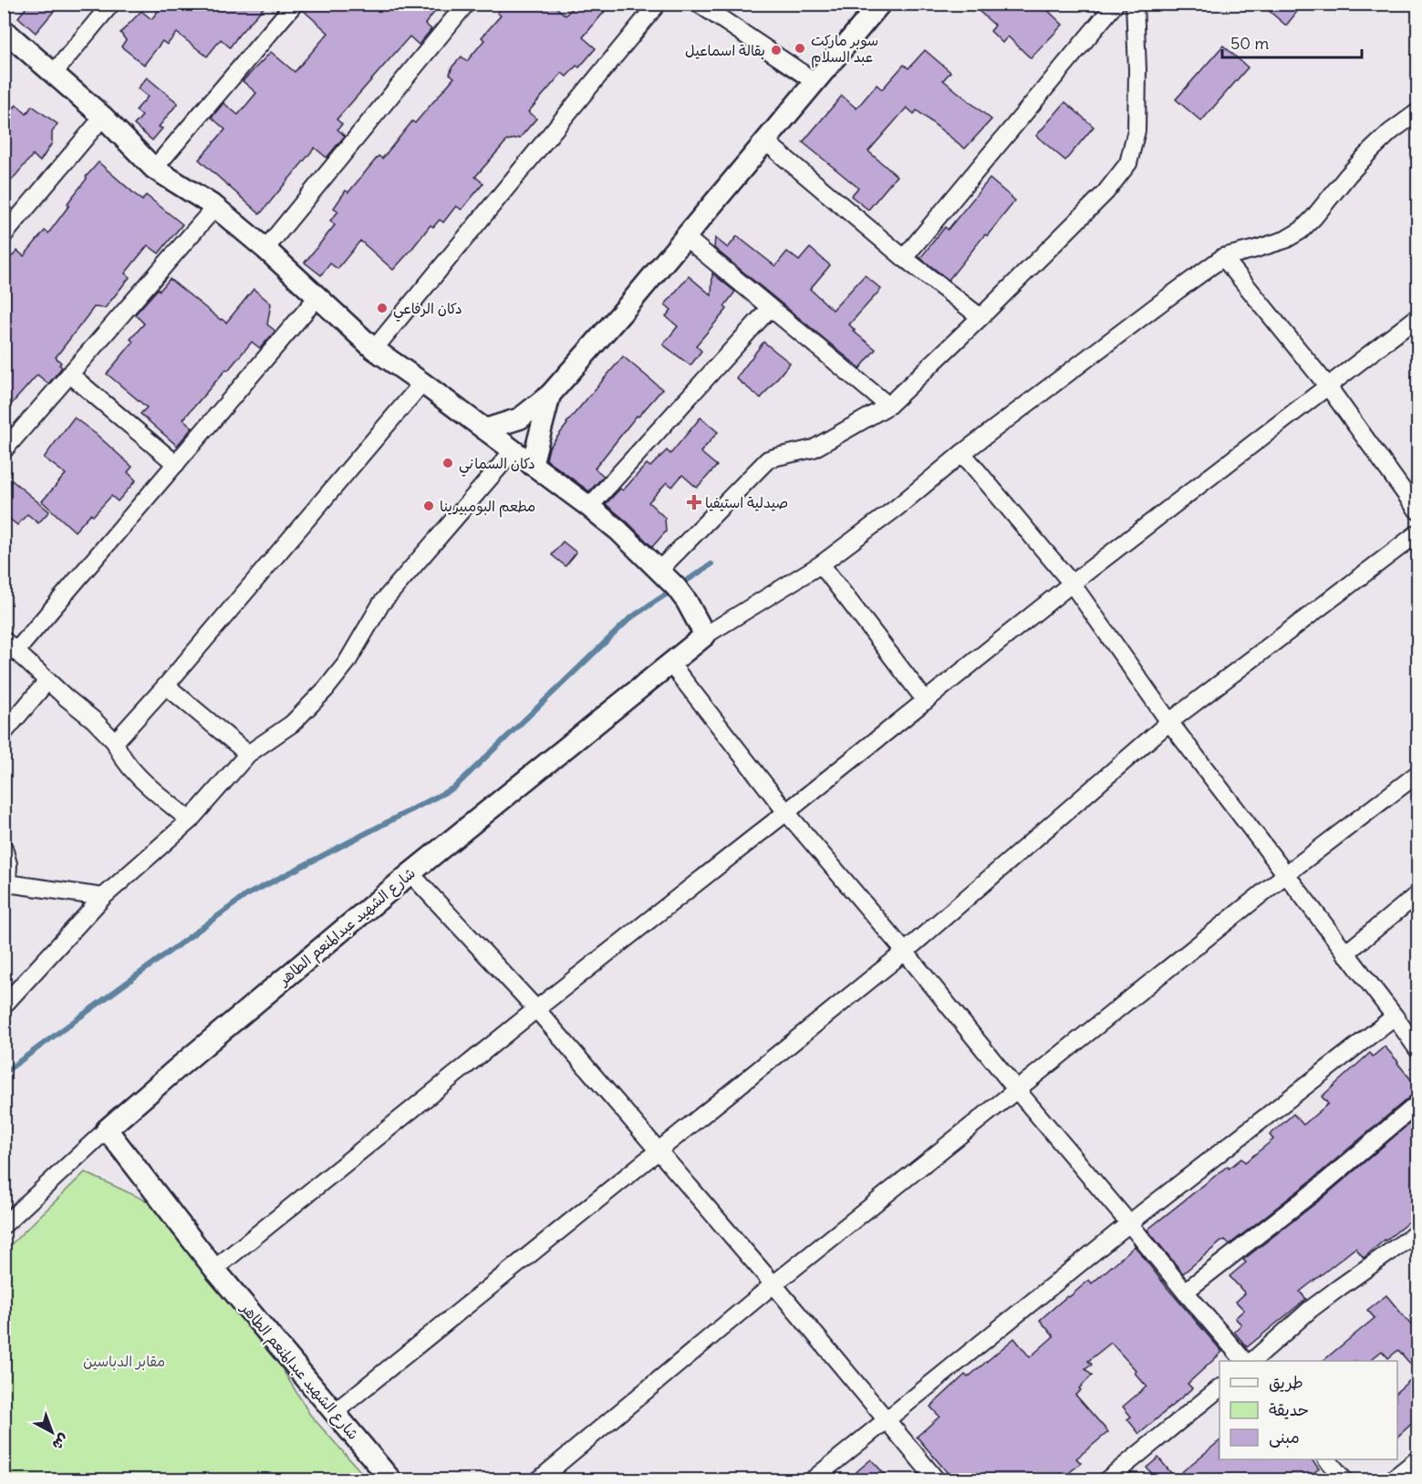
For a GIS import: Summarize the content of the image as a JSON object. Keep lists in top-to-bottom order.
{
  "streets": {
    "street": ["شارع الشهيد عبدالمنعم الطاهر"]
  },
  "parks": ["مقابر الدباسين"],
  "places": {
    "other": [
      "سوبر ماركت عبد السلام",
      "بقالة اسماعيل",
      "دكان الرفاعي",
      "دكان السماني",
      "مطعم البومبيرينا"
    ],
    "health": ["صيدلية استيفيا"]
  },
  "legend": ["طريق", "حديقة", "مبنى"],
  "scale_bar": "50 m",
  "north": "bottom right"
}
